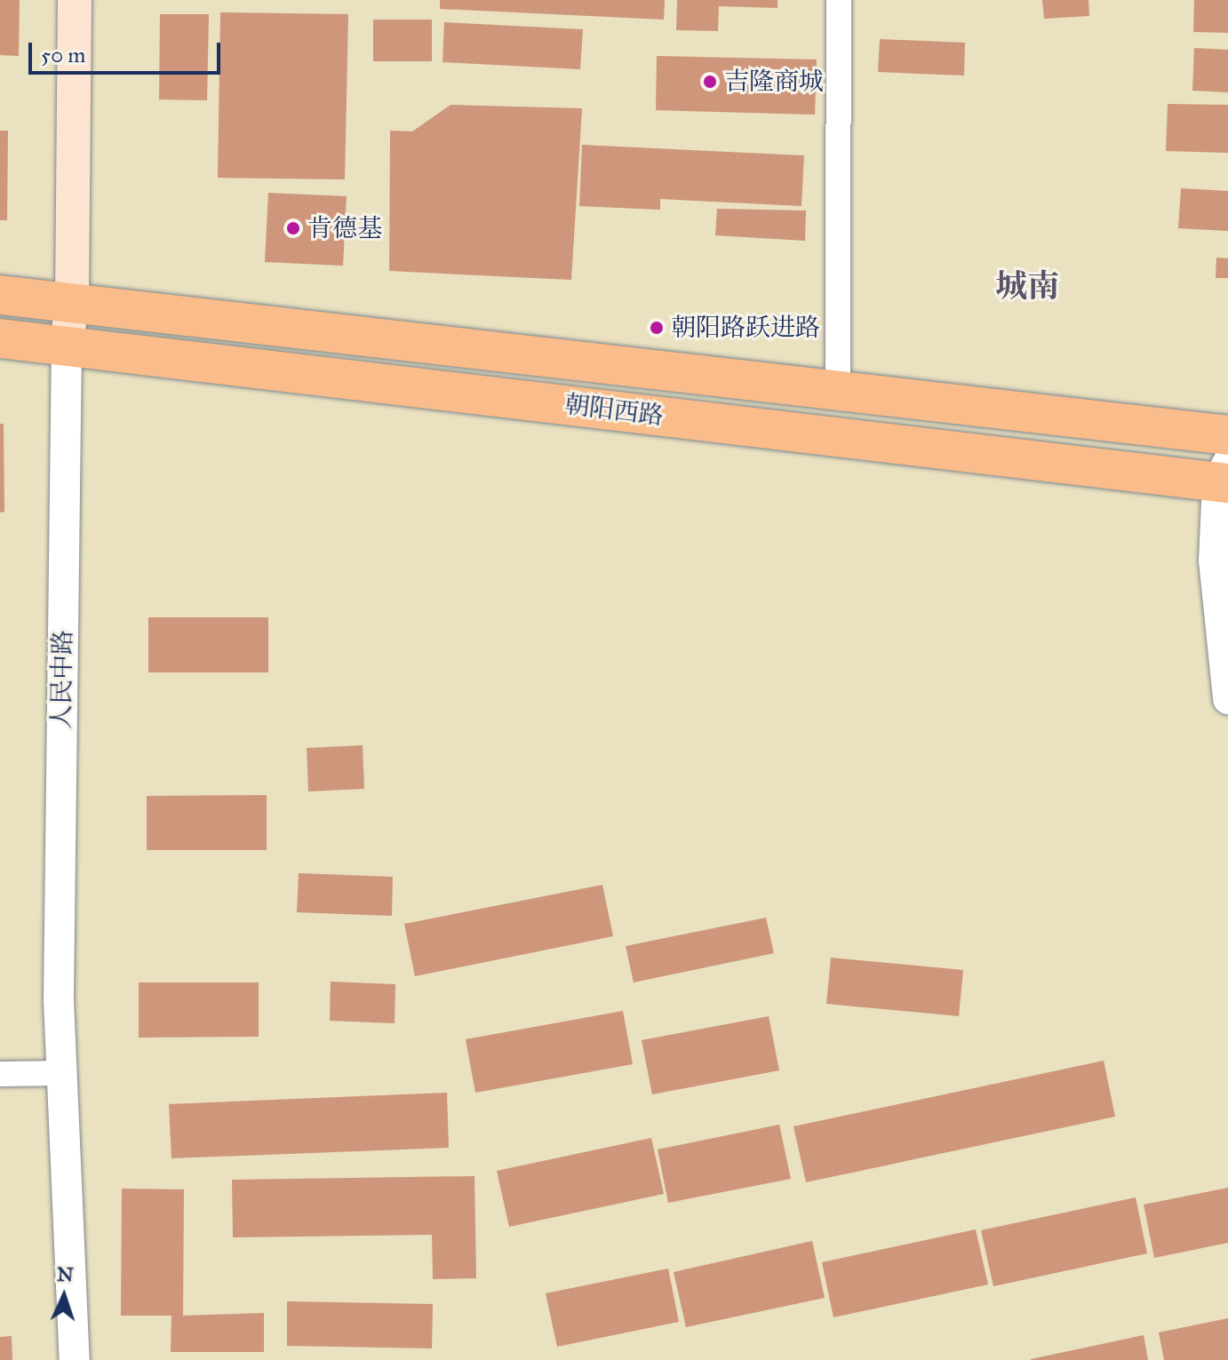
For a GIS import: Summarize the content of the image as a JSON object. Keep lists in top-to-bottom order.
{
  "streets": {
    "main road": ["朝阳西路", "人民中路"]
  },
  "crossings": [
    ["朝阳西路", "人民中路"]
  ],
  "districts": ["城南"],
  "places": ["吉隆商城", "肯德基", "朝阳路跃进路"],
  "scale_bar": "50 m",
  "north": "top"
}
